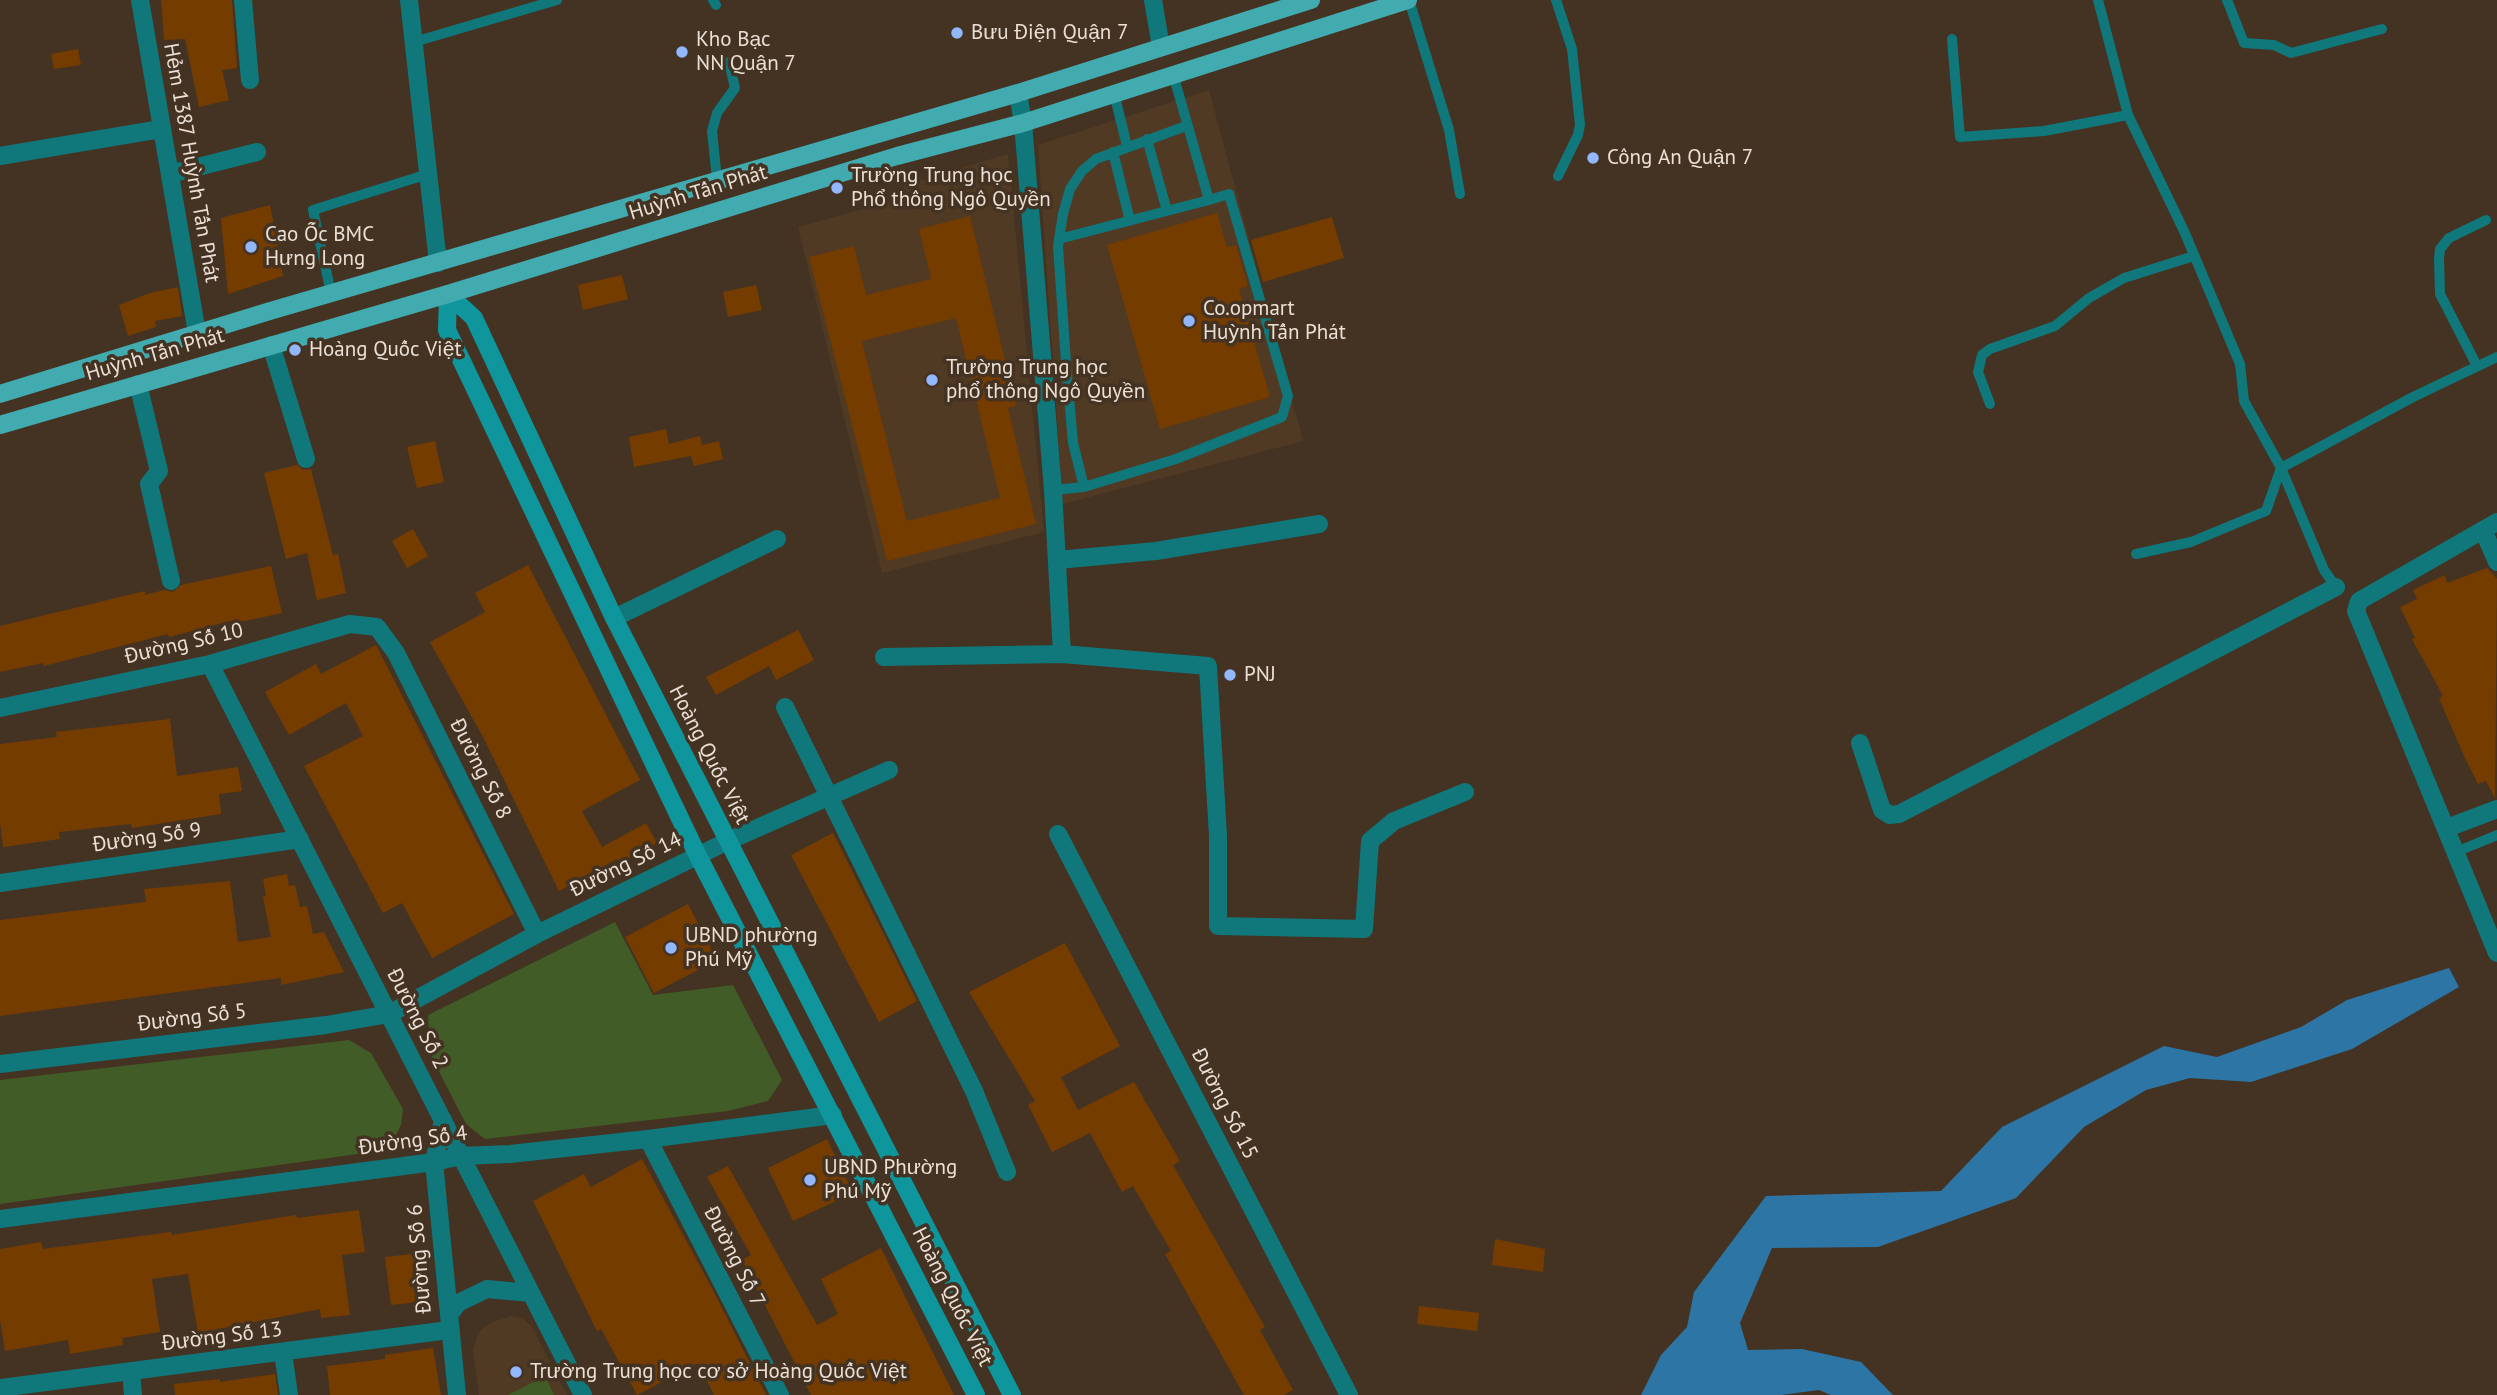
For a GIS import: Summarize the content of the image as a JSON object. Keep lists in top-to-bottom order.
{
  "streets": {
    "main road": ["Huỳnh Tấn Phát", "Hoàng Quốc Việt"],
    "street": [
      "Hẻm 1387 Huỳnh Tấn Phát",
      "Đường Số 10",
      "Đường Số 8",
      "Đường Số 9",
      "Đường Số 14",
      "Đường Số 5",
      "Đường Số 2",
      "Đường Số 15",
      "Đường Số 4",
      "Đường Số 7",
      "Đường Số 6",
      "Đường Số 13"
    ]
  },
  "crossings": [
    ["Hẻm 1387 Huỳnh Tấn Phát", "Huỳnh Tấn Phát"],
    ["Huỳnh Tấn Phát", "Hoàng Quốc Việt"],
    ["Đường Số 10", "Đường Số 8"],
    ["Đường Số 10", "Đường Số 2"],
    ["Hoàng Quốc Việt", "Đường Số 14"],
    ["Hoàng Quốc Việt", "Đường Số 4"],
    ["Đường Số 8", "Đường Số 14"],
    ["Đường Số 9", "Đường Số 2"],
    ["Đường Số 14", "Đường Số 5"],
    ["Đường Số 14", "Đường Số 2"],
    ["Đường Số 5", "Đường Số 2"],
    ["Đường Số 2", "Đường Số 4"],
    ["Đường Số 2", "Đường Số 6"],
    ["Đường Số 4", "Đường Số 7"],
    ["Đường Số 4", "Đường Số 6"],
    ["Đường Số 6", "Đường Số 13"]
  ],
  "places": [
    "Bưu Điện Quận 7",
    "Kho Bạc NN Quận 7",
    "Công An Quận 7",
    "Trường Trung học Phổ thông Ngô Quyền",
    "Cao Ốc BMC Hưng Long",
    "Co.opmart Huỳnh Tấn Phát",
    "Hoàng Quốc Việt",
    "Trường Trung học phổ thông Ngô Quyền",
    "PNJ",
    "UBND phường Phú Mỹ",
    "UBND Phường Phú Mỹ",
    "Trường Trung học cơ sở Hoàng Quốc Việt"
  ]
}
